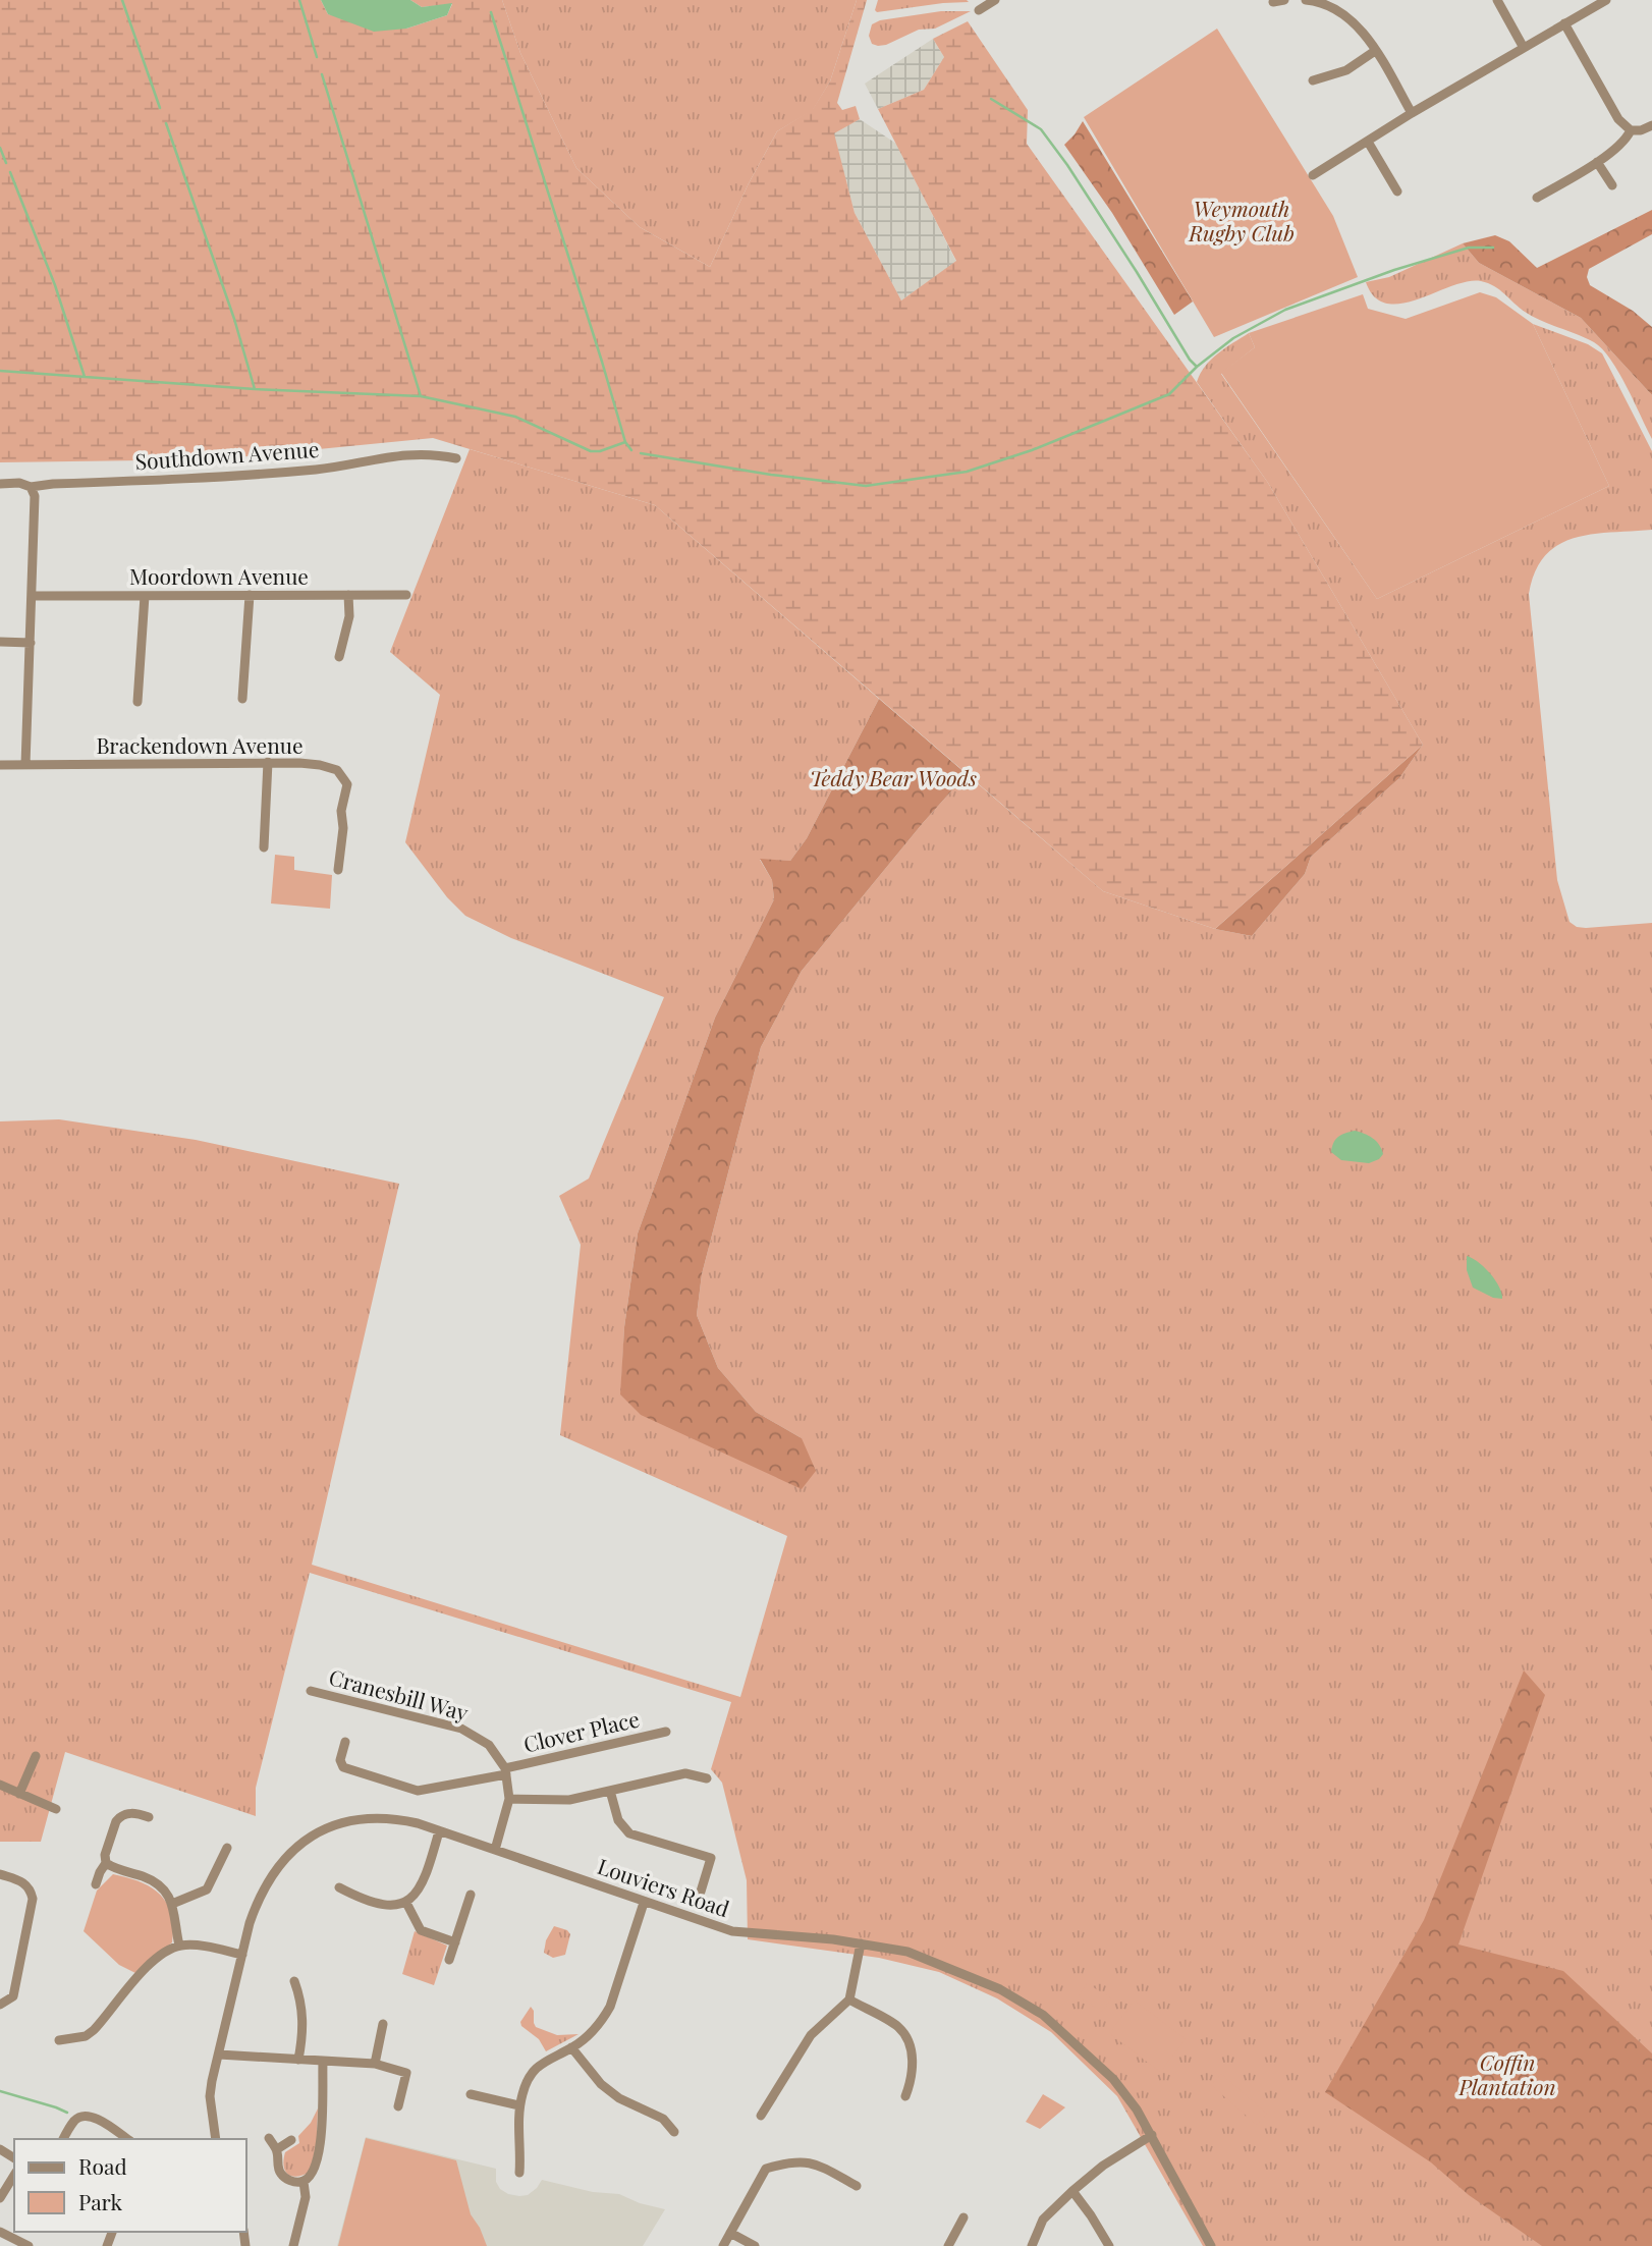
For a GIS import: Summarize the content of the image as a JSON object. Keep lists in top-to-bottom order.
{
  "streets": {
    "street": [
      "Southdown Avenue",
      "Moordown Avenue",
      "Brackendown Avenue",
      "Cranesbill Way",
      "Clover Place",
      "Louviers Road"
    ]
  },
  "crossings": [
    ["Cranesbill Way", "Clover Place"]
  ],
  "parks": ["Weymouth Rugby Club", "Teddy Bear Woods", "Coffin Plantation"],
  "legend": ["Road", "Park"]
}
